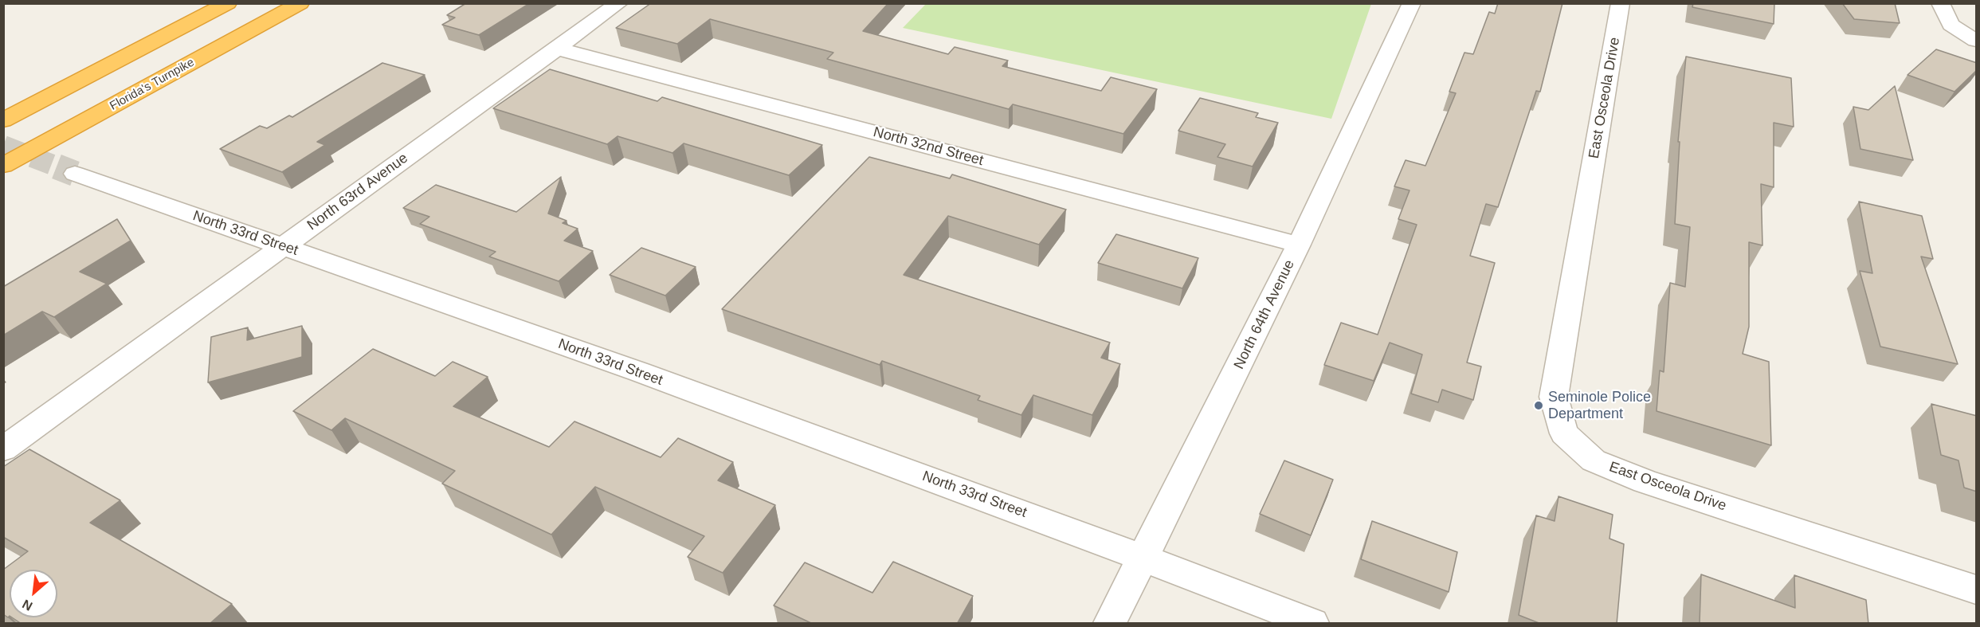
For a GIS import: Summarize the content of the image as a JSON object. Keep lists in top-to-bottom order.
{
  "streets": {
    "highway": ["Florida's Turnpike"],
    "street": [
      "East Osceola Drive",
      "North 32nd Street",
      "North 63rd Avenue",
      "North 33rd Street",
      "North 64th Avenue"
    ]
  },
  "crossings": [
    ["North 32nd Street", "North 63rd Avenue"],
    ["North 32nd Street", "North 64th Avenue"],
    ["North 63rd Avenue", "North 33rd Street"],
    ["North 33rd Street", "North 64th Avenue"]
  ],
  "places": ["Seminole Police Department"],
  "north": "bottom left"
}
